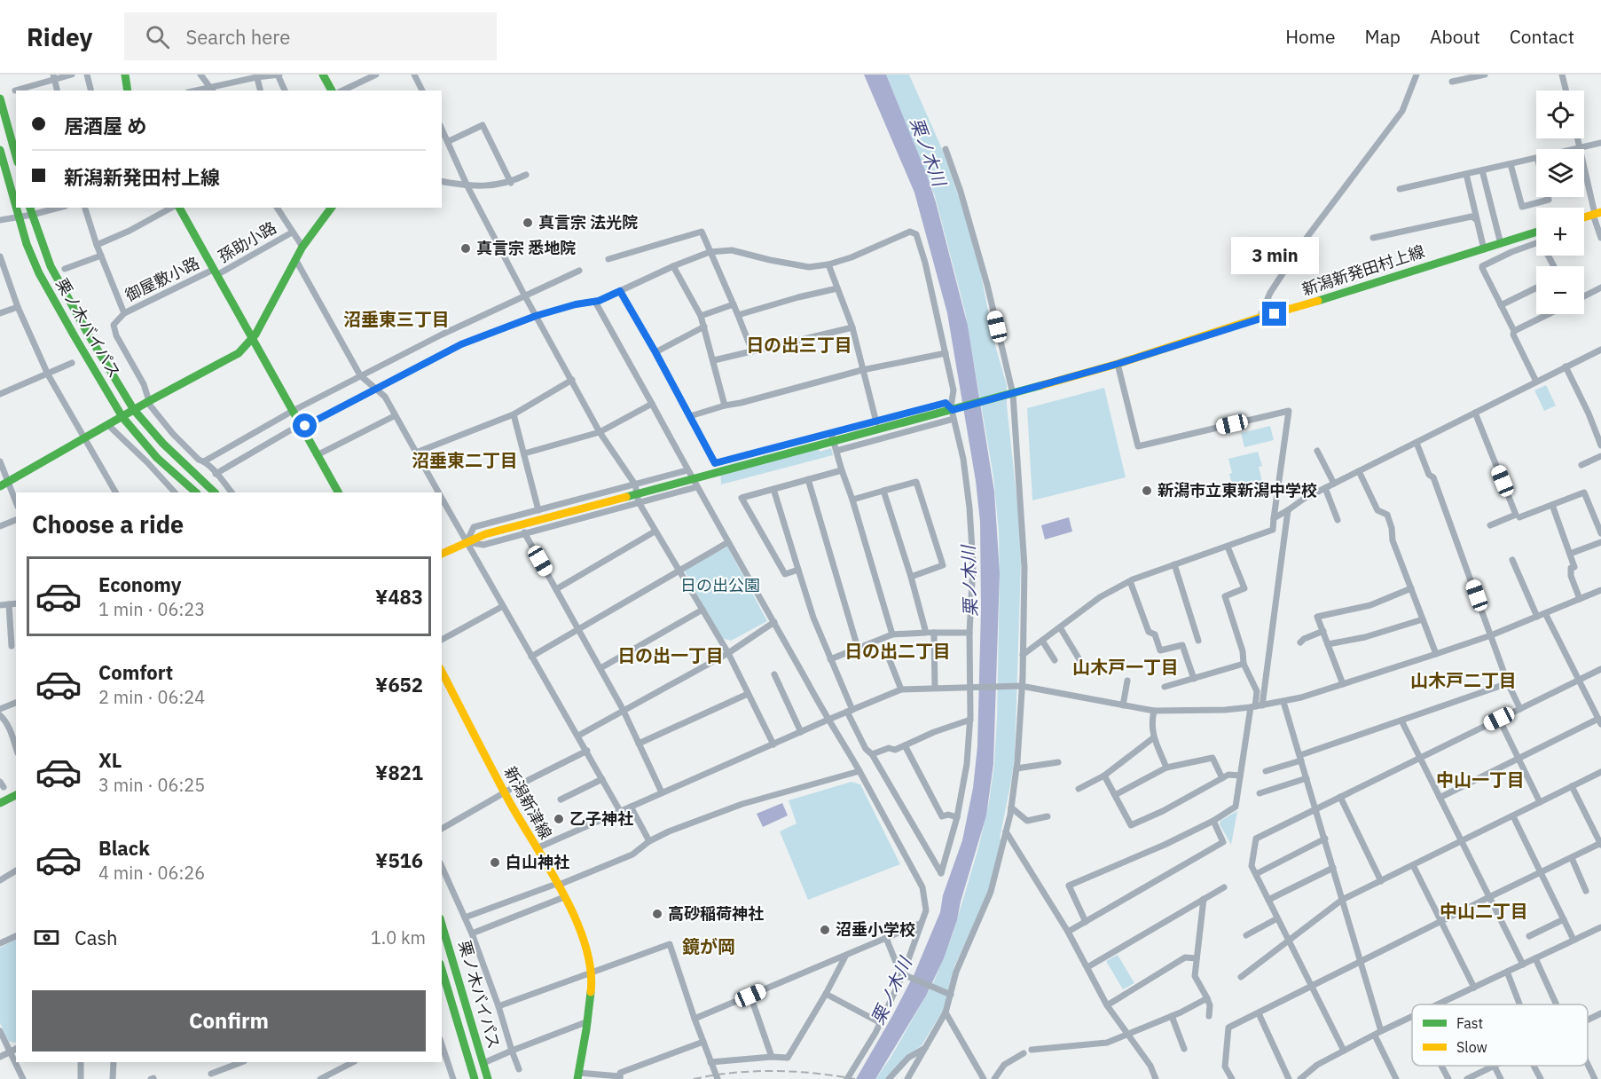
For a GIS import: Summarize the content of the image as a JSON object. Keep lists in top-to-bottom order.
{
  "streets": {
    "main road": ["新潟新発田村上線", "栗ノ木バイパス", "新潟新津線"],
    "street": ["孫助小路", "御屋敷小路"]
  },
  "districts": [
    "沼垂東三丁目",
    "日の出三丁目",
    "沼垂東二丁目",
    "日の出二丁目",
    "日の出一丁目",
    "山木戸一丁目",
    "山木戸二丁目",
    "中山一丁目",
    "中山二丁目",
    "鏡が岡"
  ],
  "water": ["栗ノ木川"],
  "parks": ["日の出公園"],
  "places": [
    "真言宗 法光院",
    "真言宗 悉地院",
    "新潟市立東新潟中学校",
    "乙子神社",
    "白山神社",
    "高砂稲荷神社",
    "沼垂小学校"
  ],
  "legend": ["Fast", "Slow"],
  "page": {
    "header": "Ridey",
    "search": "Search here",
    "nav": [
      "Home",
      "Map",
      "About",
      "Contact"
    ],
    "map_buttons": ["+", "−"],
    "banner": ["居酒屋 め", "新潟新発田村上線"],
    "bubble": "3 min",
    "heading": "Choose a ride",
    "list": [
      {
        "name": "Economy",
        "note": "1 min · 06:23",
        "value": "¥483"
      },
      {
        "name": "Comfort",
        "note": "2 min · 06:24",
        "value": "¥652"
      },
      {
        "name": "XL",
        "note": "3 min · 06:25",
        "value": "¥821"
      },
      {
        "name": "Black",
        "note": "4 min · 06:26",
        "value": "¥516"
      }
    ],
    "pay": ["Cash", "1.0 km"],
    "buttons": "Confirm"
  }
}
